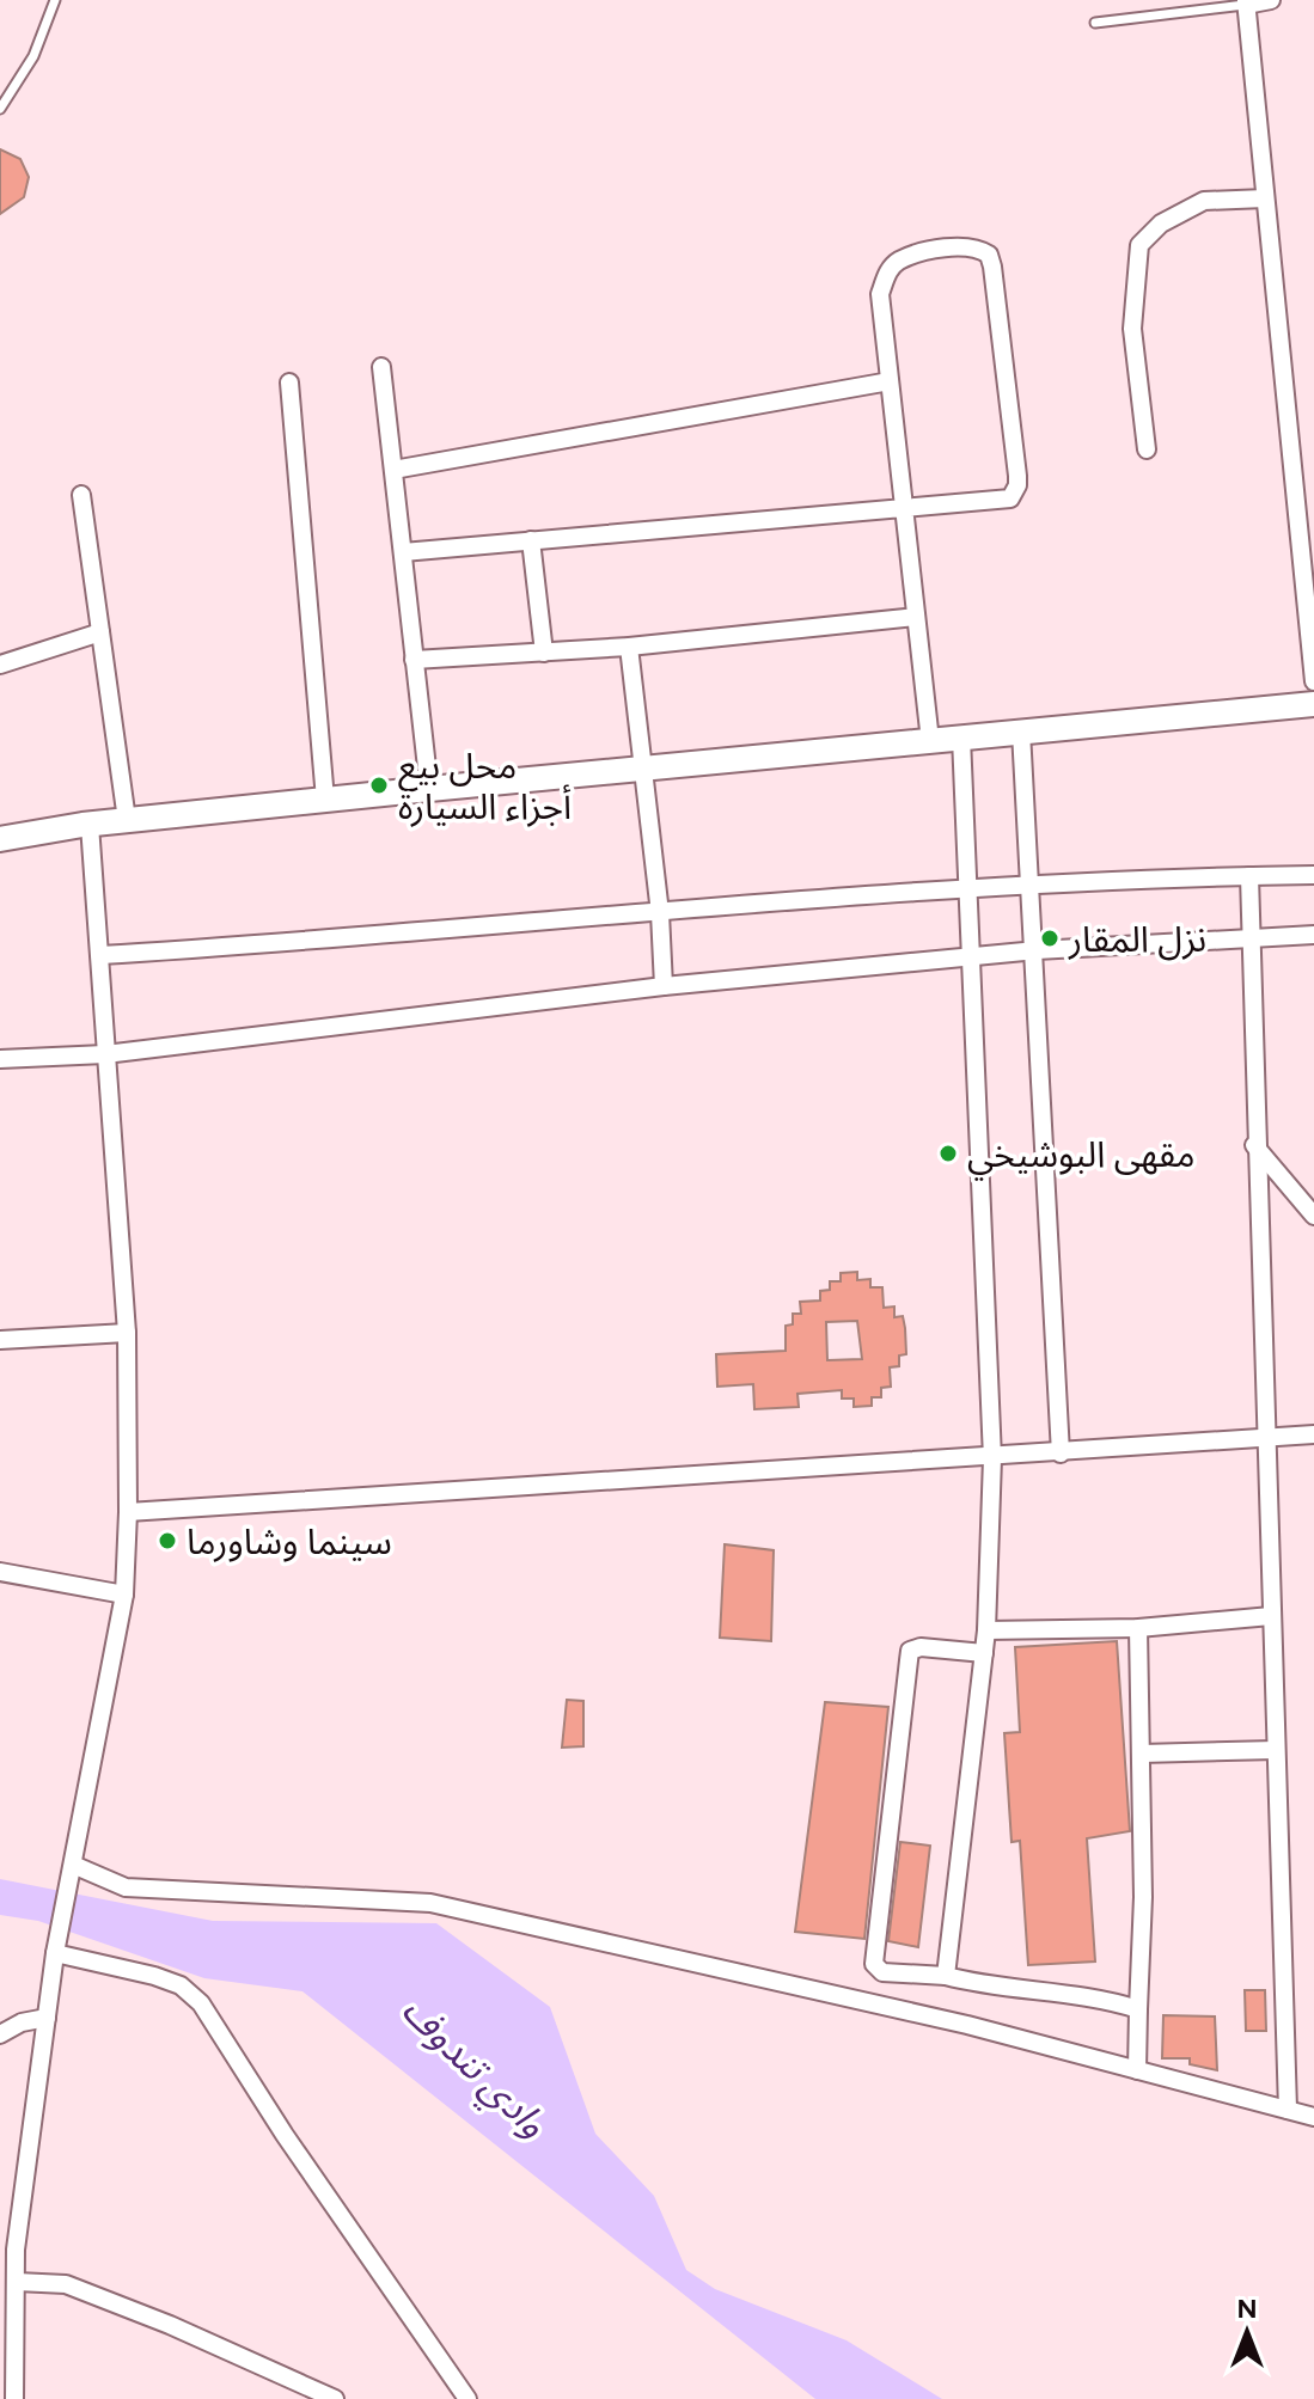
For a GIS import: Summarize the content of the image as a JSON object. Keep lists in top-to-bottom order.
{
  "water": ["وادي تندوف"],
  "places": [
    "محل بيع أجزاء السيارة",
    "نزل المقار",
    "مقهى البوشيخي",
    "سينما وشاورما"
  ],
  "north": "top"
}
